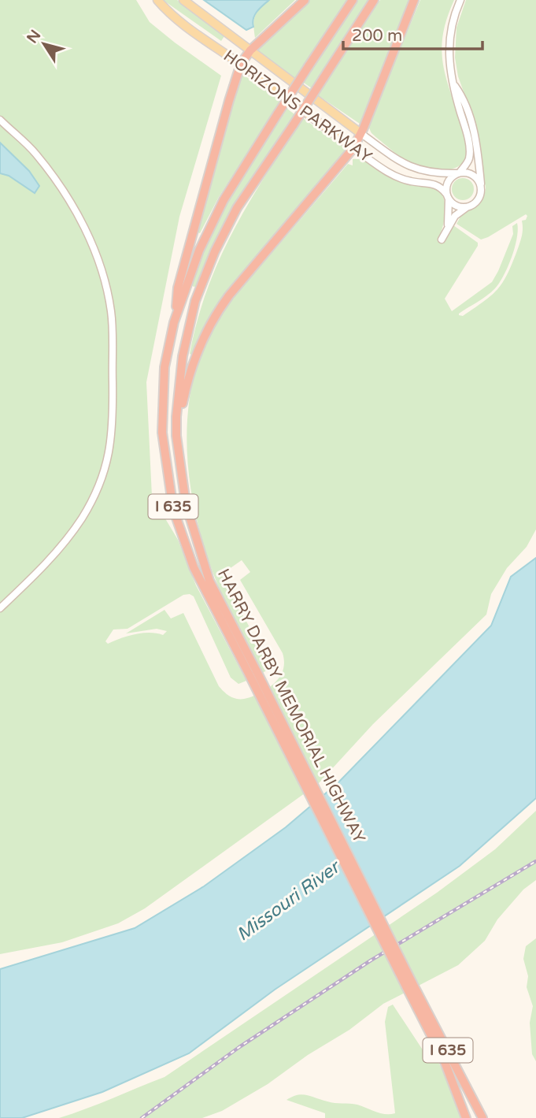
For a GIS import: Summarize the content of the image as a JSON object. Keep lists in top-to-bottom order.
{
  "streets": {
    "highway": ["I 635", "HARRY DARBY MEMORIAL HIGHWAY"],
    "main road": ["HORIZONS PARKWAY"]
  },
  "water": ["Missouri River"],
  "scale_bar": "200 m",
  "north": "top left"
}
